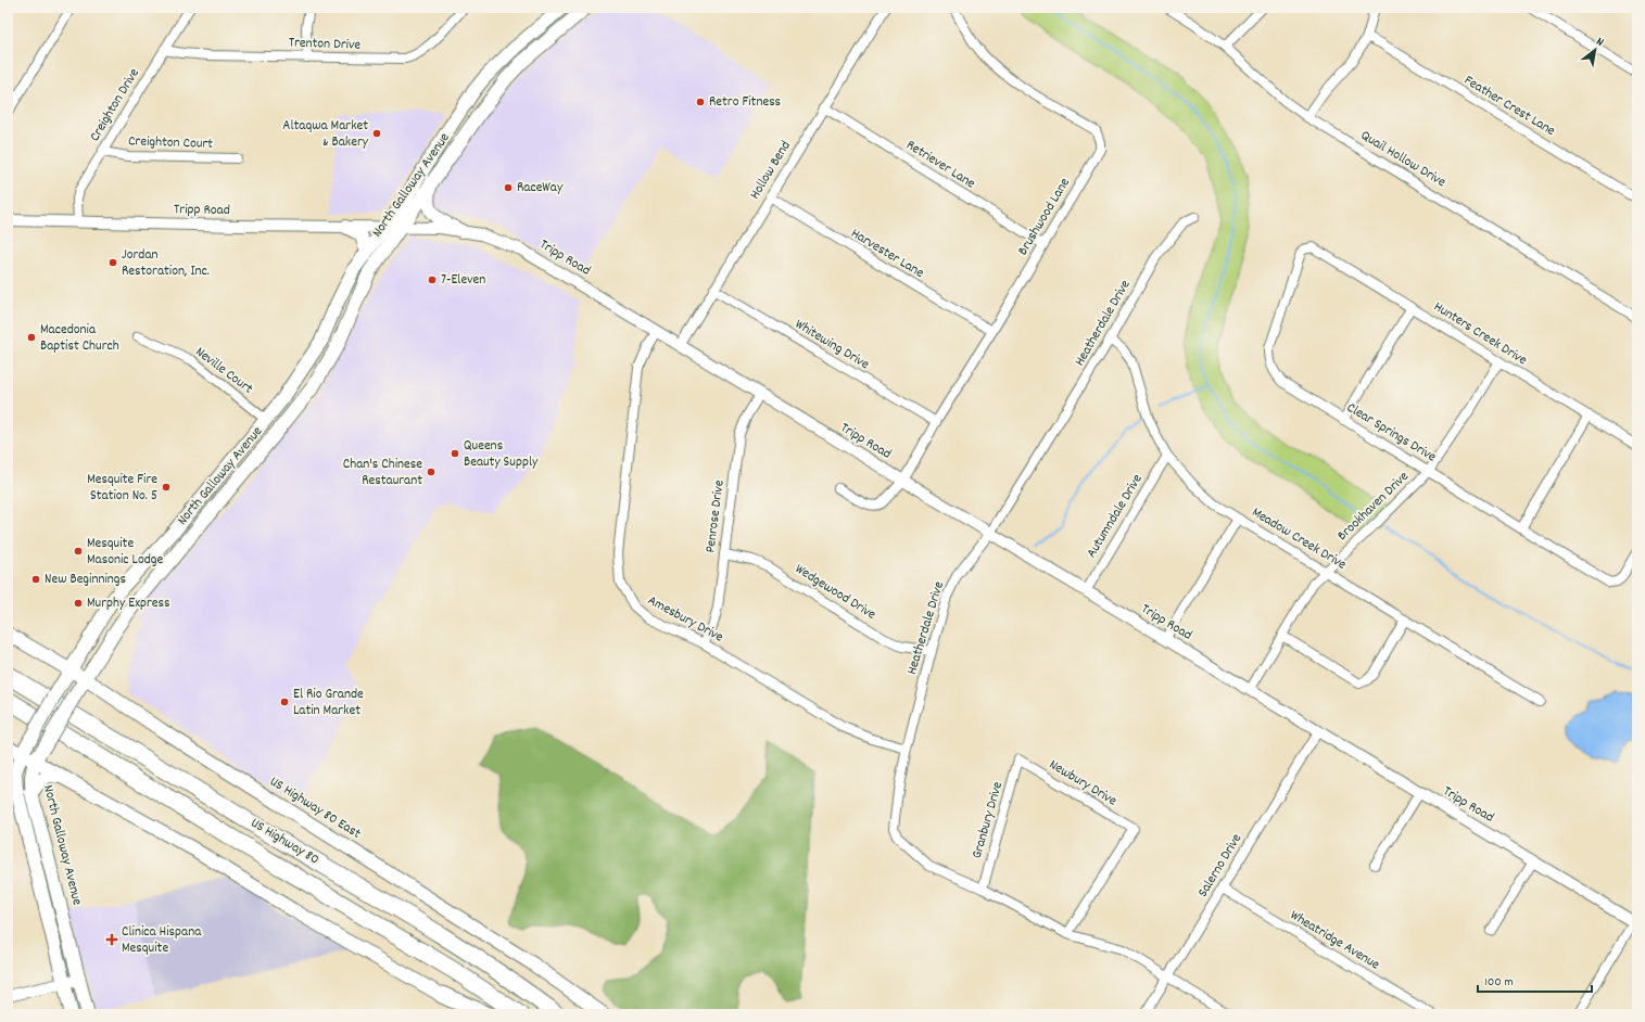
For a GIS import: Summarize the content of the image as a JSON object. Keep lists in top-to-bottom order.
{
  "streets": {
    "highway": ["US Highway 80"],
    "main road": ["North Galloway Avenue", "US Highway 80 East"],
    "street": [
      "Trenton Drive",
      "Creighton Drive",
      "Feather Crest Lane",
      "Creighton Court",
      "Quail Hollow Drive",
      "Retriever Lane",
      "Hollow Bend",
      "Tripp Road",
      "Brushwood Lane",
      "Harvester Lane",
      "Heatherdale Drive",
      "Hunters Creek Drive",
      "Whitewing Drive",
      "Neville Court",
      "Clear Springs Drive",
      "Brookhaven Drive",
      "Penrose Drive",
      "Autumndale Drive",
      "Meadow Creek Drive",
      "Wedgewood Drive",
      "Amesbury Drive",
      "Newbury Drive",
      "Granbury Drive",
      "Salerno Drive",
      "Wheatridge Avenue"
    ]
  },
  "crossings": [
    ["Trenton Drive", "Creighton Drive"],
    ["Creighton Drive", "Creighton Court"],
    ["Creighton Drive", "Tripp Road"],
    ["Retriever Lane", "Hollow Bend"],
    ["Retriever Lane", "Brushwood Lane"],
    ["Hollow Bend", "Tripp Road"],
    ["Hollow Bend", "Harvester Lane"],
    ["Hollow Bend", "Whitewing Drive"],
    ["North Galloway Avenue", "Tripp Road"],
    ["North Galloway Avenue", "Neville Court"],
    ["North Galloway Avenue", "US Highway 80 East"],
    ["Tripp Road", "Brushwood Lane"],
    ["Tripp Road", "Heatherdale Drive"],
    ["Tripp Road", "Brookhaven Drive"],
    ["Tripp Road", "Penrose Drive"],
    ["Tripp Road", "Autumndale Drive"],
    ["Tripp Road", "Amesbury Drive"],
    ["Tripp Road", "Salerno Drive"],
    ["Brushwood Lane", "Harvester Lane"],
    ["Brushwood Lane", "Whitewing Drive"],
    ["Heatherdale Drive", "Meadow Creek Drive"],
    ["Heatherdale Drive", "Wedgewood Drive"],
    ["Heatherdale Drive", "Amesbury Drive"],
    ["Heatherdale Drive", "Newbury Drive"],
    ["Heatherdale Drive", "Granbury Drive"],
    ["Heatherdale Drive", "Salerno Drive"],
    ["Hunters Creek Drive", "Clear Springs Drive"],
    ["Hunters Creek Drive", "Brookhaven Drive"],
    ["Clear Springs Drive", "Brookhaven Drive"],
    ["Brookhaven Drive", "Meadow Creek Drive"],
    ["Penrose Drive", "Wedgewood Drive"],
    ["Penrose Drive", "Amesbury Drive"],
    ["Autumndale Drive", "Meadow Creek Drive"],
    ["Newbury Drive", "Granbury Drive"],
    ["Salerno Drive", "Wheatridge Avenue"]
  ],
  "places": {
    "other": [
      "Retro Fitness",
      "Altaqwa Market & Bakery",
      "RaceWay",
      "Jordan Restoration, Inc.",
      "7-Eleven",
      "Macedonia Baptist Church",
      "Queens Beauty Supply",
      "Chan's Chinese Restaurant",
      "Mesquite Fire Station No. 5",
      "Mesquite Masonic Lodge",
      "New Beginnings",
      "Murphy Express",
      "El Rio Grande Latin Market"
    ],
    "health": ["Clinica Hispana Mesquite"]
  },
  "scale_bar": "100 m",
  "north": "top right"
}
